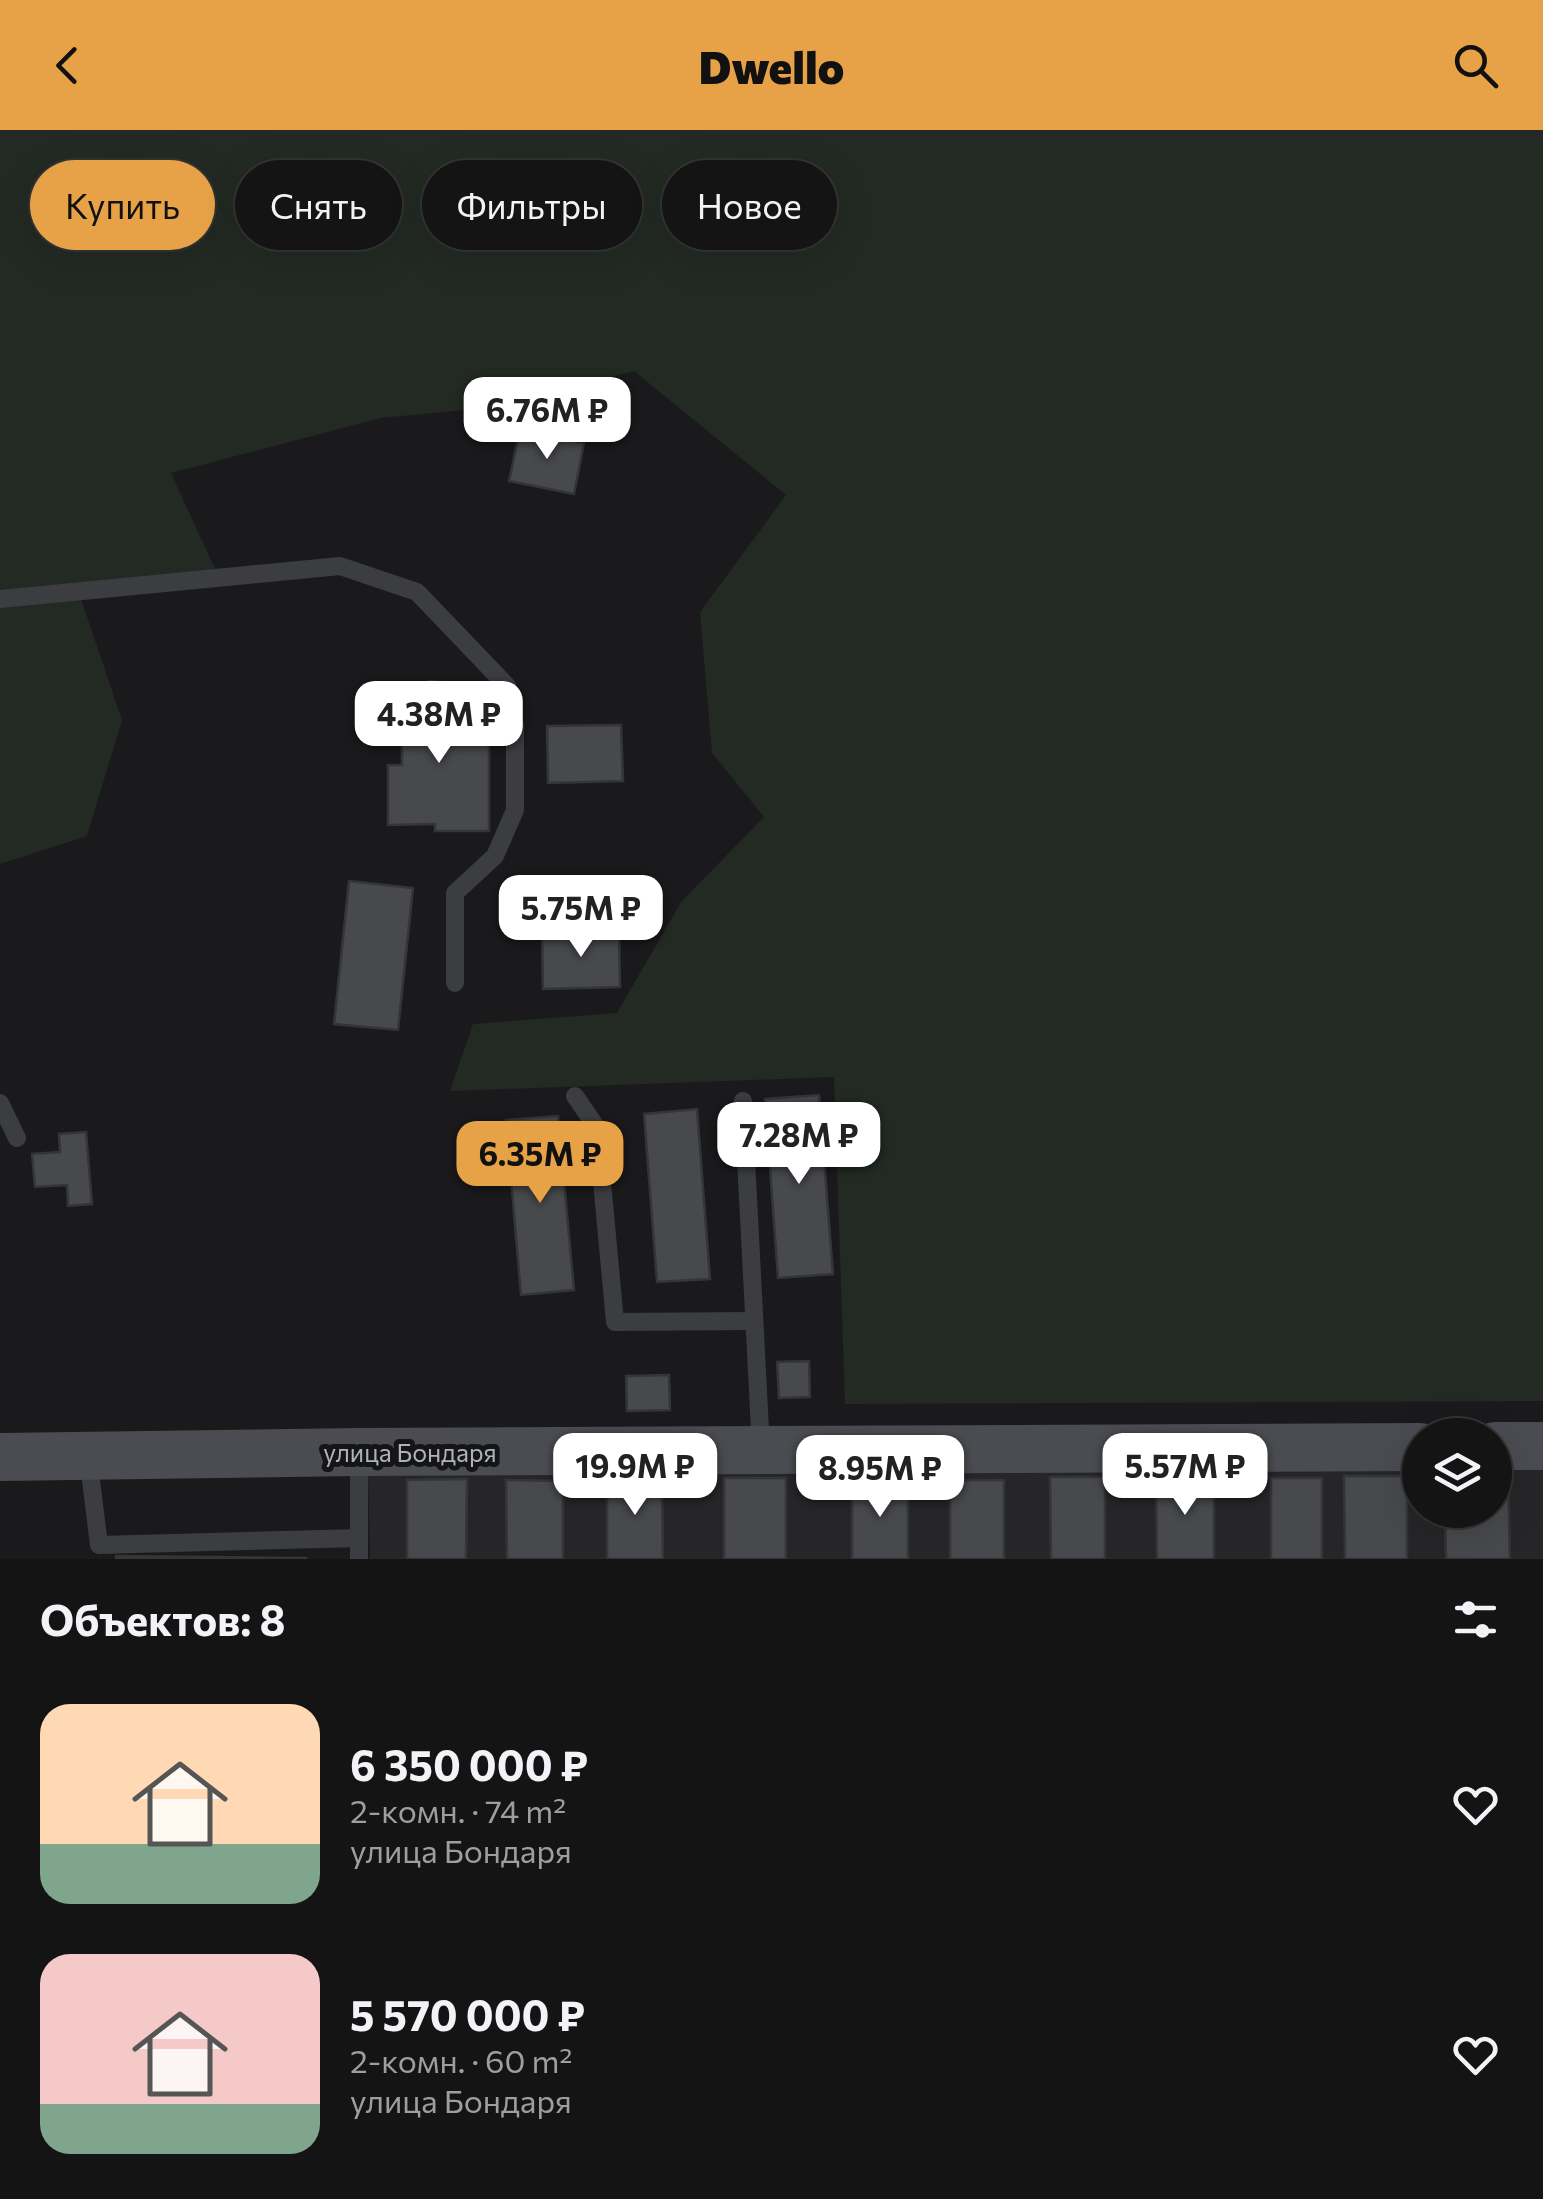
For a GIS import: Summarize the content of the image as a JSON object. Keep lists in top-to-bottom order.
{
  "streets": {
    "main road": ["улица Бондаря"]
  },
  "page": {
    "header": "Dwello",
    "chip": [
      "Купить",
      "Снять",
      "Фильтры",
      "Новое"
    ],
    "price": [
      "6.76M ₽",
      "4.38M ₽",
      "5.75M ₽",
      "7.28M ₽",
      "6.35M ₽",
      "19.9M ₽",
      "5.57M ₽",
      "8.95M ₽"
    ],
    "heading": "Объектов: 8",
    "list": [
      {
        "name": "6 350 000 ₽",
        "note": "2-комн. · 74 m² · улица Бондаря"
      },
      {
        "name": "5 570 000 ₽",
        "note": "2-комн. · 60 m² · улица Бондаря"
      }
    ]
  }
}
